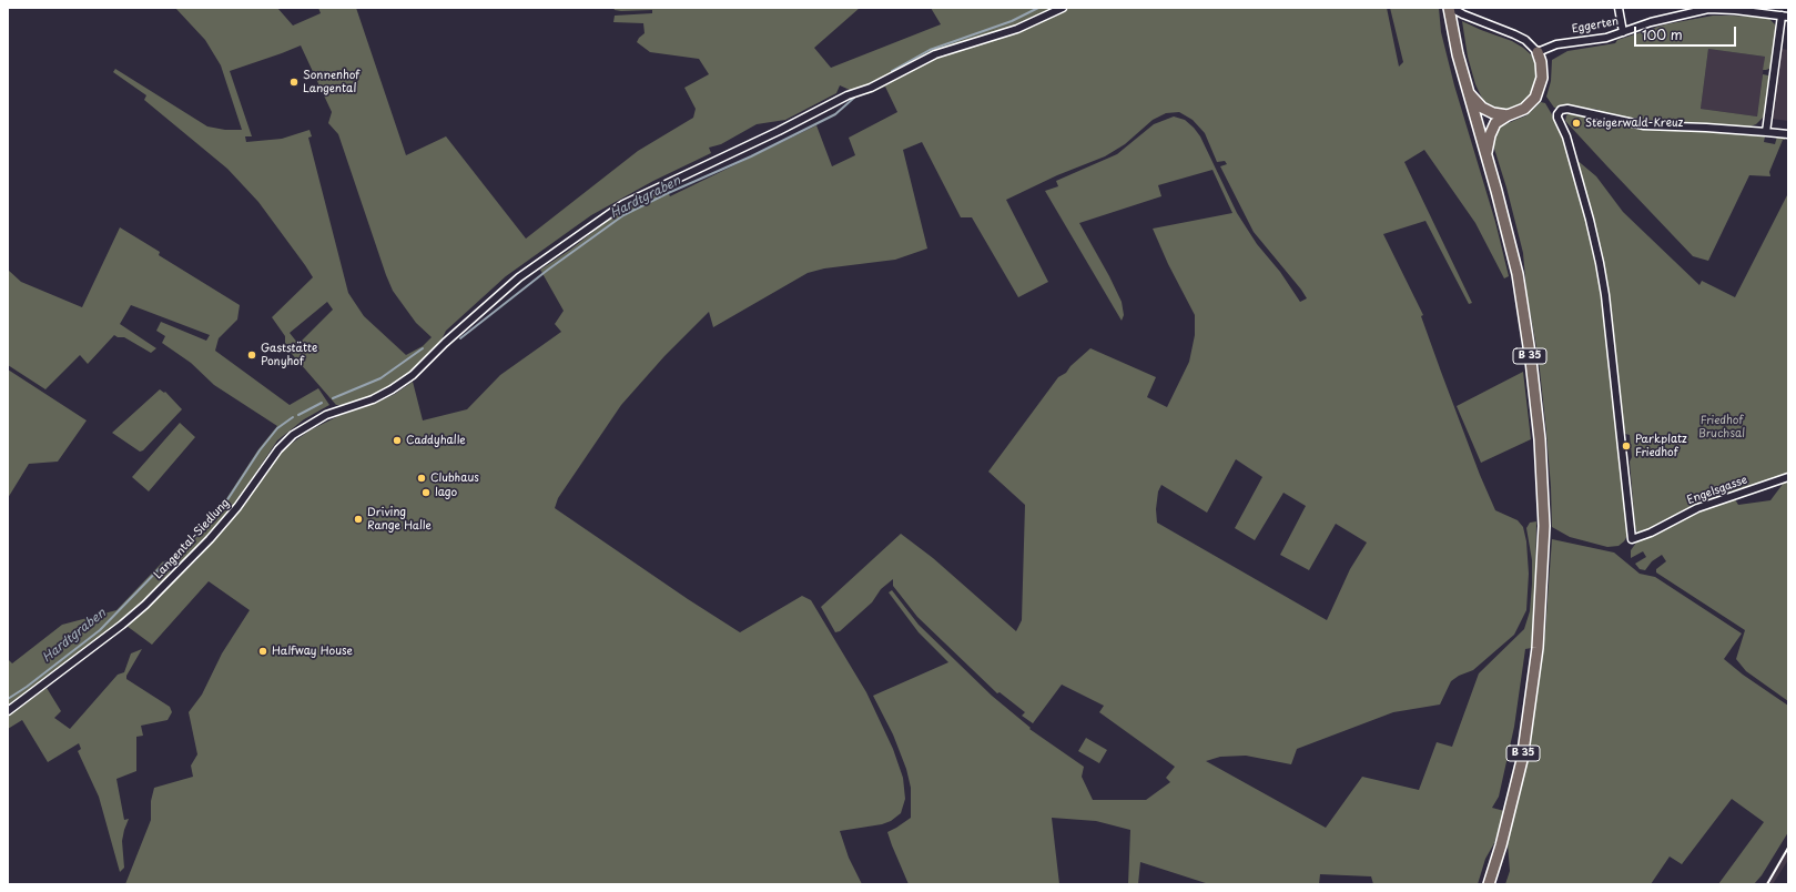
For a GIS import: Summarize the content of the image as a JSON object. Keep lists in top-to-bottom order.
{
  "streets": {
    "main road": ["B 35"],
    "street": ["Eggerten", "Engelsgasse", "Langental-Siedlung"]
  },
  "water": ["Hardtgraben"],
  "parks": ["Friedhof Bruchsal"],
  "places": [
    "Sonnenhof Langental",
    "Steigerwald-Kreuz",
    "Gaststätte Ponyhof",
    "Caddyhalle",
    "Parkplatz Friedhof",
    "Clubhaus",
    "lago",
    "Driving Range Halle",
    "Halfway House"
  ],
  "scale_bar": "100 m"
}
